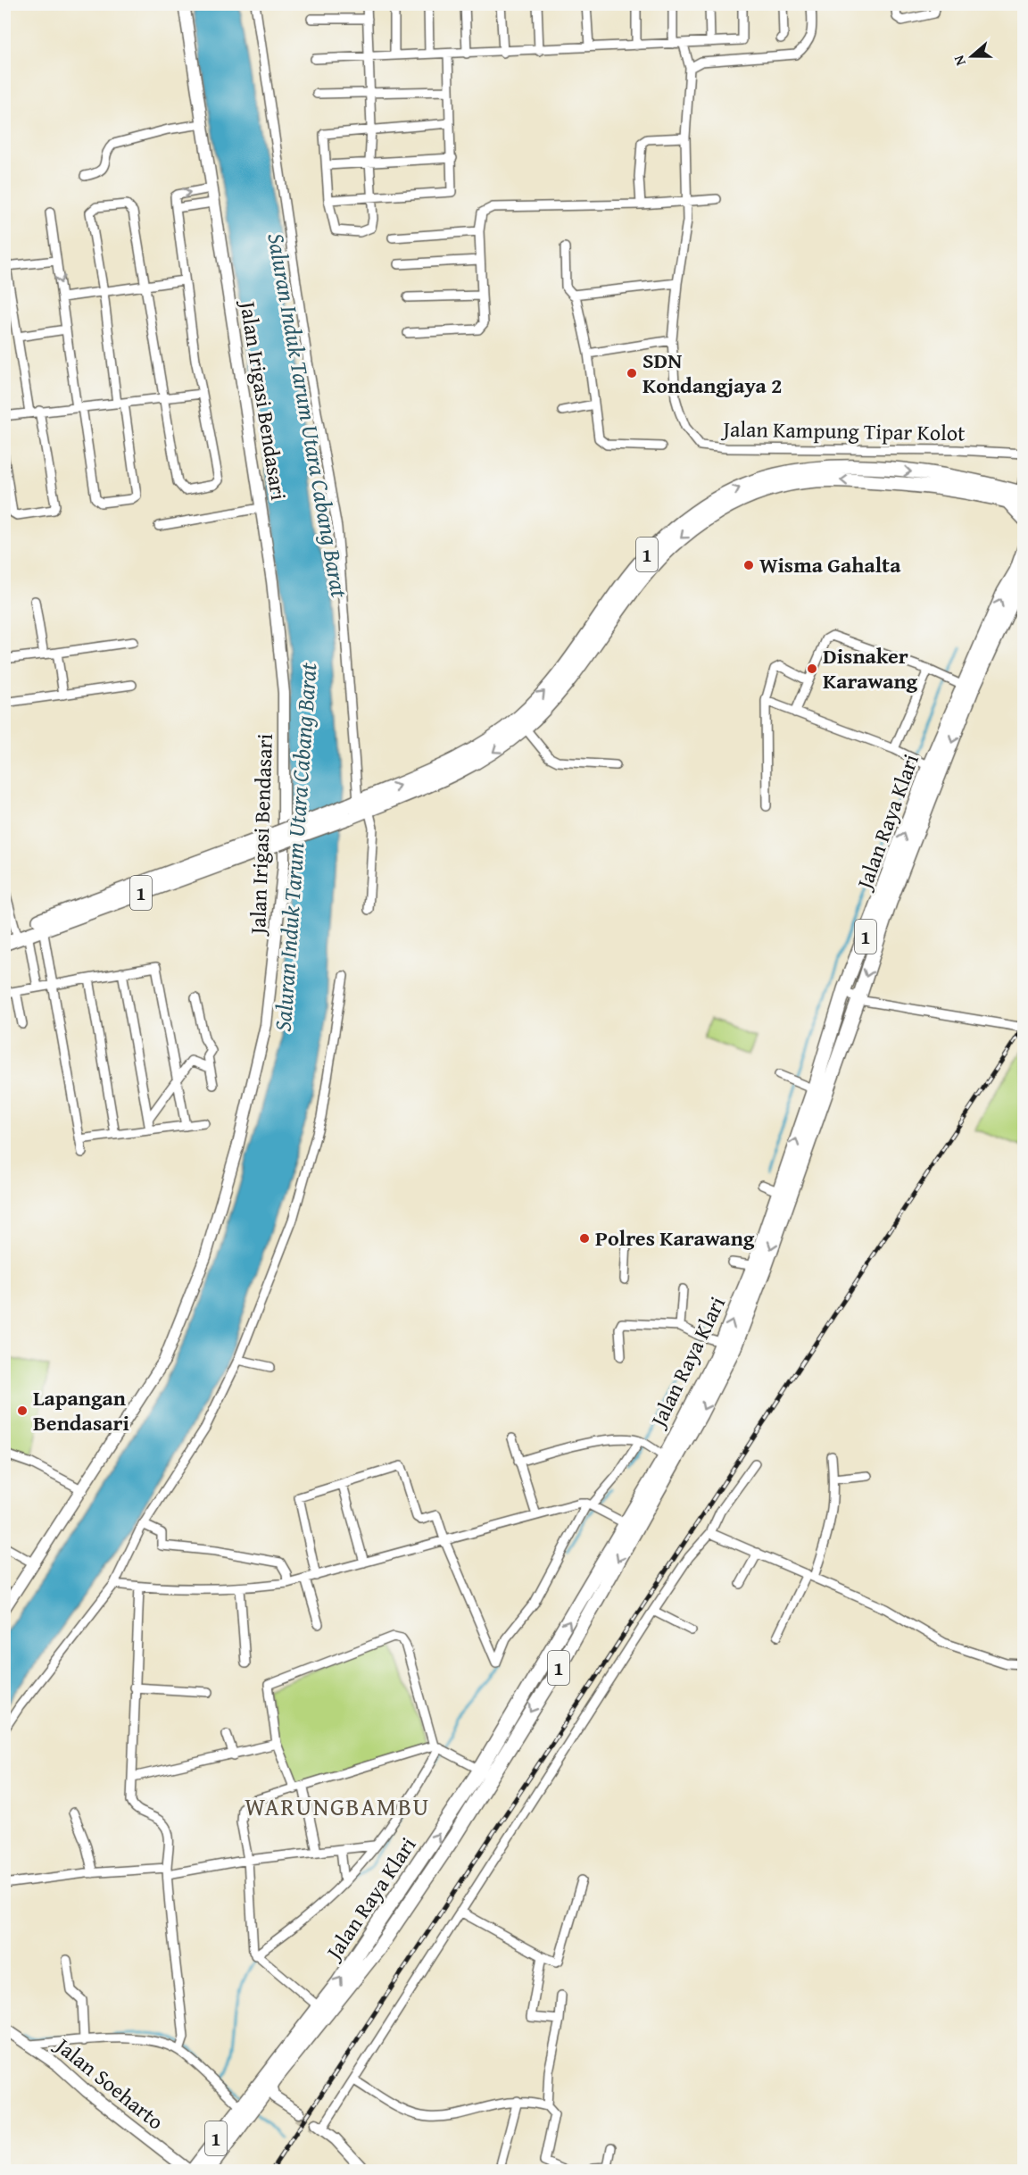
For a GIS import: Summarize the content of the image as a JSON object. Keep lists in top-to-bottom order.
{
  "streets": {
    "main road": ["1", "Jalan Raya Klari"],
    "street": ["Jalan Irigasi Bendasari", "Jalan Kampung Tipar Kolot", "Jalan Soeharto"]
  },
  "crossings": [
    ["1", "Jalan Raya Klari"],
    ["1", "Jalan Soeharto"]
  ],
  "districts": ["WARUNGBAMBU"],
  "water": ["Saluran Induk Tarum Utara Cabang Barat"],
  "places": [
    "SDN Kondangjaya 2",
    "Wisma Gahalta",
    "Disnaker Karawang",
    "Polres Karawang",
    "Lapangan Bendasari"
  ],
  "north": "left"
}
